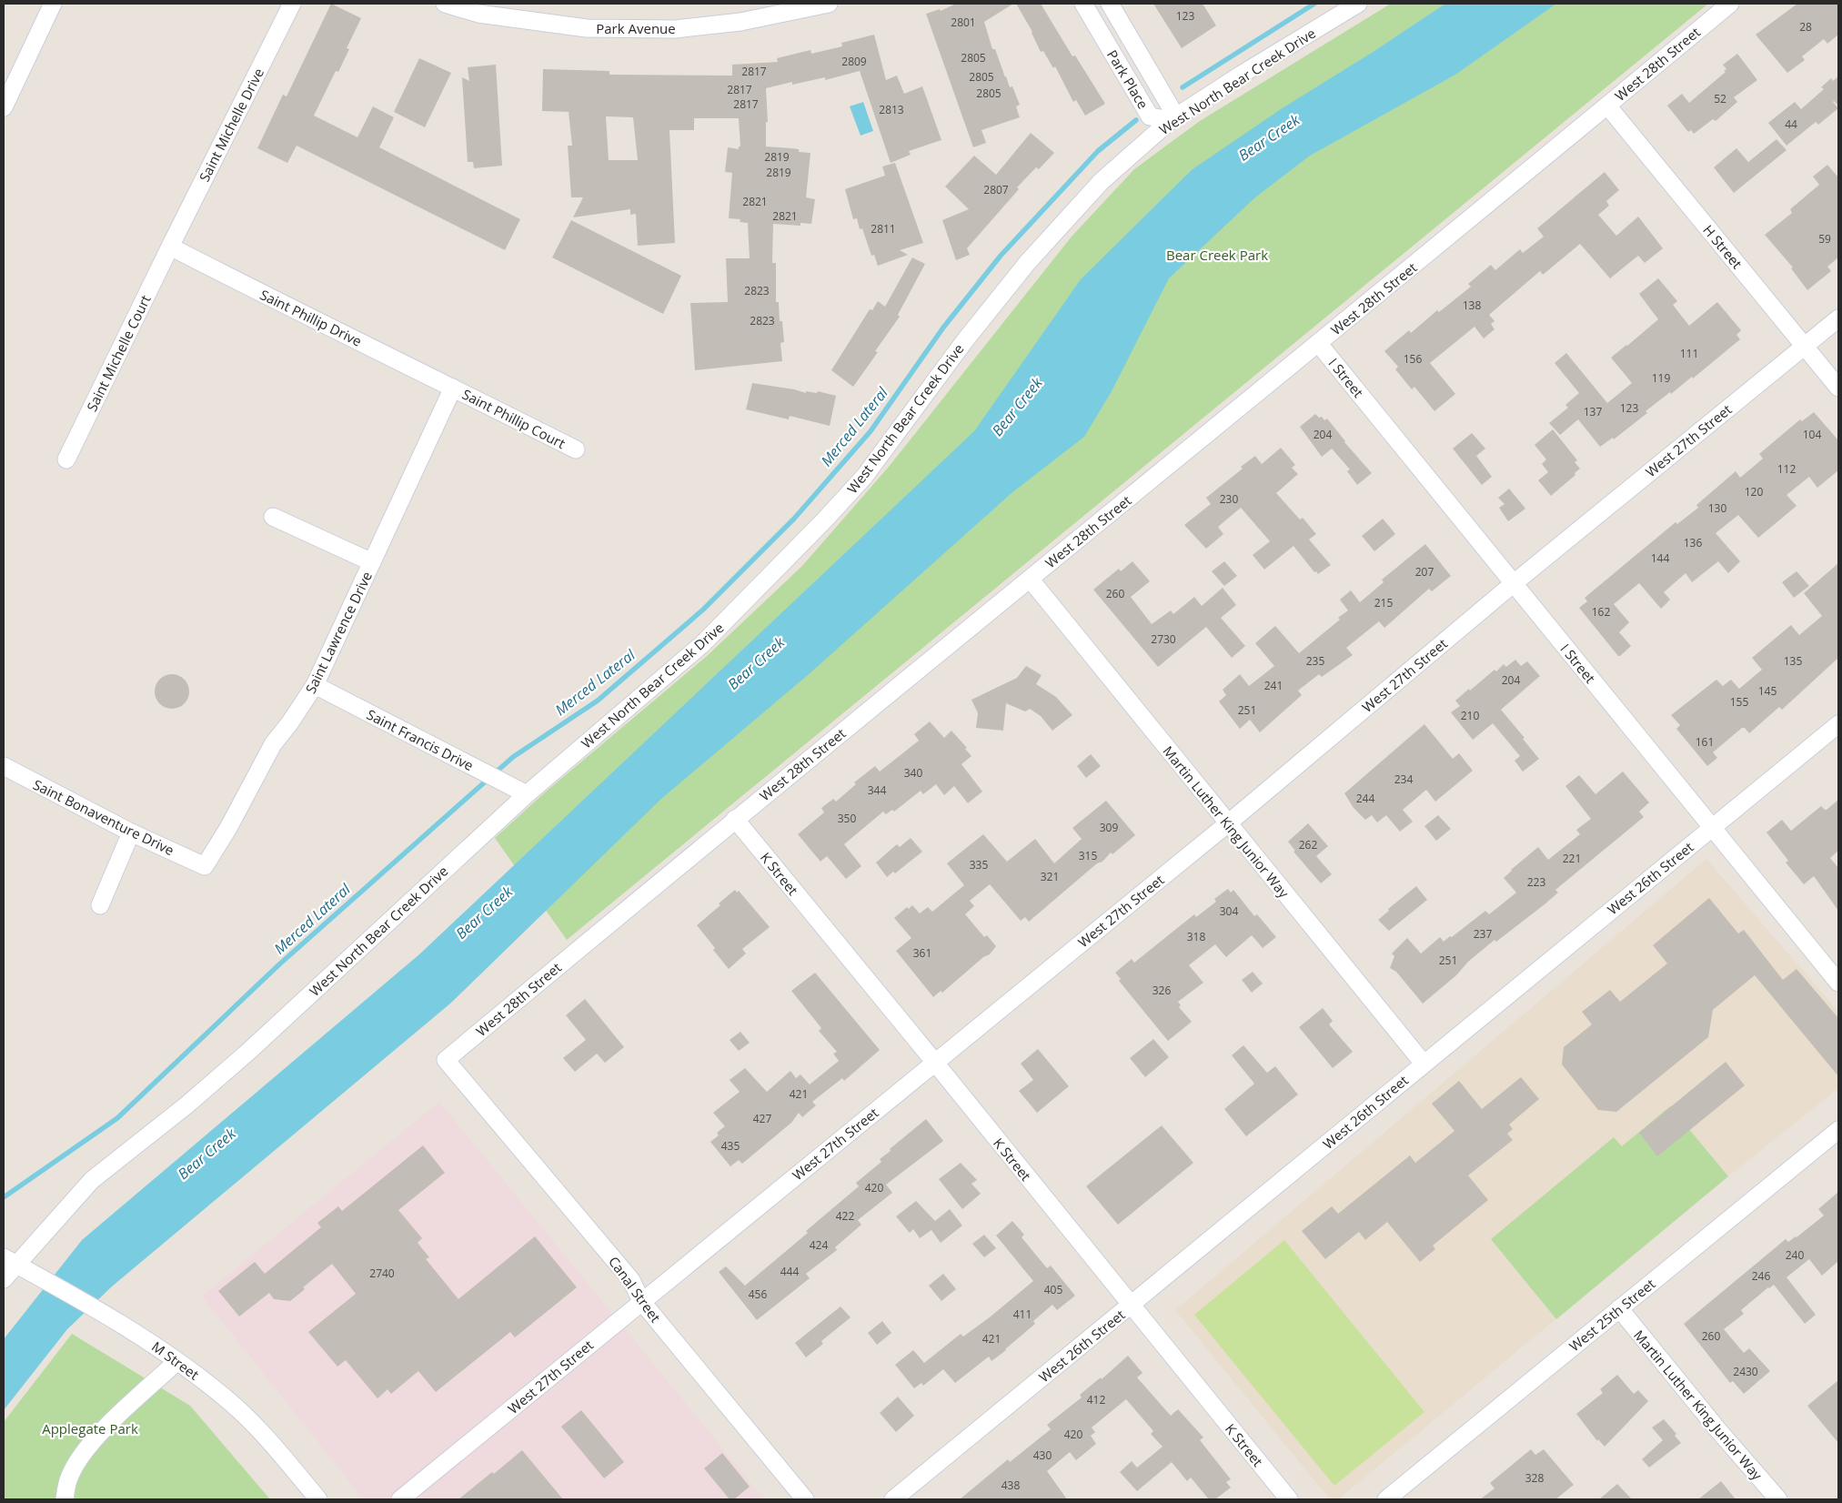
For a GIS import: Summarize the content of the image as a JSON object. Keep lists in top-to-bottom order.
{
  "streets": {
    "street": [
      "Park Avenue",
      "West 28th Street",
      "Park Place",
      "West North Bear Creek Drive",
      "Saint Michelle Drive",
      "H Street",
      "Saint Phillip Drive",
      "Saint Michelle Court",
      "I Street",
      "Saint Phillip Court",
      "West 27th Street",
      "Saint Lawrence Drive",
      "Saint Francis Drive",
      "Saint Bonaventure Drive",
      "Martin Luther King Junior Way",
      "K Street",
      "West 26th Street",
      "Canal Street",
      "West 25th Street",
      "M Street"
    ]
  },
  "crossings": [
    ["West 28th Street", "H Street"],
    ["West 28th Street", "I Street"],
    ["West 28th Street", "Martin Luther King Junior Way"],
    ["West 28th Street", "K Street"],
    ["West 28th Street", "Canal Street"],
    ["Park Place", "West North Bear Creek Drive"],
    ["West North Bear Creek Drive", "Saint Francis Drive"],
    ["West North Bear Creek Drive", "M Street"],
    ["Saint Michelle Drive", "Saint Phillip Drive"],
    ["Saint Michelle Drive", "Saint Michelle Court"],
    ["H Street", "West 27th Street"],
    ["Saint Phillip Drive", "Saint Michelle Court"],
    ["Saint Phillip Drive", "Saint Phillip Court"],
    ["Saint Phillip Drive", "Saint Lawrence Drive"],
    ["I Street", "West 27th Street"],
    ["I Street", "West 26th Street"],
    ["Saint Phillip Court", "Saint Lawrence Drive"],
    ["West 27th Street", "Martin Luther King Junior Way"],
    ["West 27th Street", "K Street"],
    ["West 27th Street", "Canal Street"],
    ["Saint Lawrence Drive", "Saint Francis Drive"],
    ["Saint Lawrence Drive", "Saint Bonaventure Drive"],
    ["Martin Luther King Junior Way", "West 26th Street"],
    ["Martin Luther King Junior Way", "West 25th Street"],
    ["K Street", "West 26th Street"]
  ],
  "water": ["Bear Creek", "Merced Lateral"],
  "parks": ["Bear Creek Park", "Applegate Park"],
  "house_numbers": [
    "123",
    "2801",
    "28",
    "2805",
    "2809",
    "2817",
    "2805",
    "2817",
    "2805",
    "52",
    "2817",
    "2813",
    "44",
    "2819",
    "2819",
    "2807",
    "2821",
    "2821",
    "2811",
    "59",
    "2823",
    "138",
    "2823",
    "111",
    "156",
    "119",
    "123",
    "137",
    "204",
    "104",
    "112",
    "120",
    "230",
    "130",
    "136",
    "144",
    "207",
    "260",
    "215",
    "162",
    "2730",
    "235",
    "135",
    "204",
    "241",
    "145",
    "155",
    "251",
    "210",
    "161",
    "340",
    "234",
    "344",
    "244",
    "350",
    "309",
    "262",
    "315",
    "221",
    "335",
    "321",
    "223",
    "304",
    "237",
    "318",
    "361",
    "251",
    "326",
    "421",
    "427",
    "435",
    "420",
    "422",
    "424",
    "240",
    "444",
    "2740",
    "246",
    "405",
    "456",
    "411",
    "260",
    "421",
    "2430",
    "412",
    "420",
    "430",
    "328",
    "438"
  ]
}
